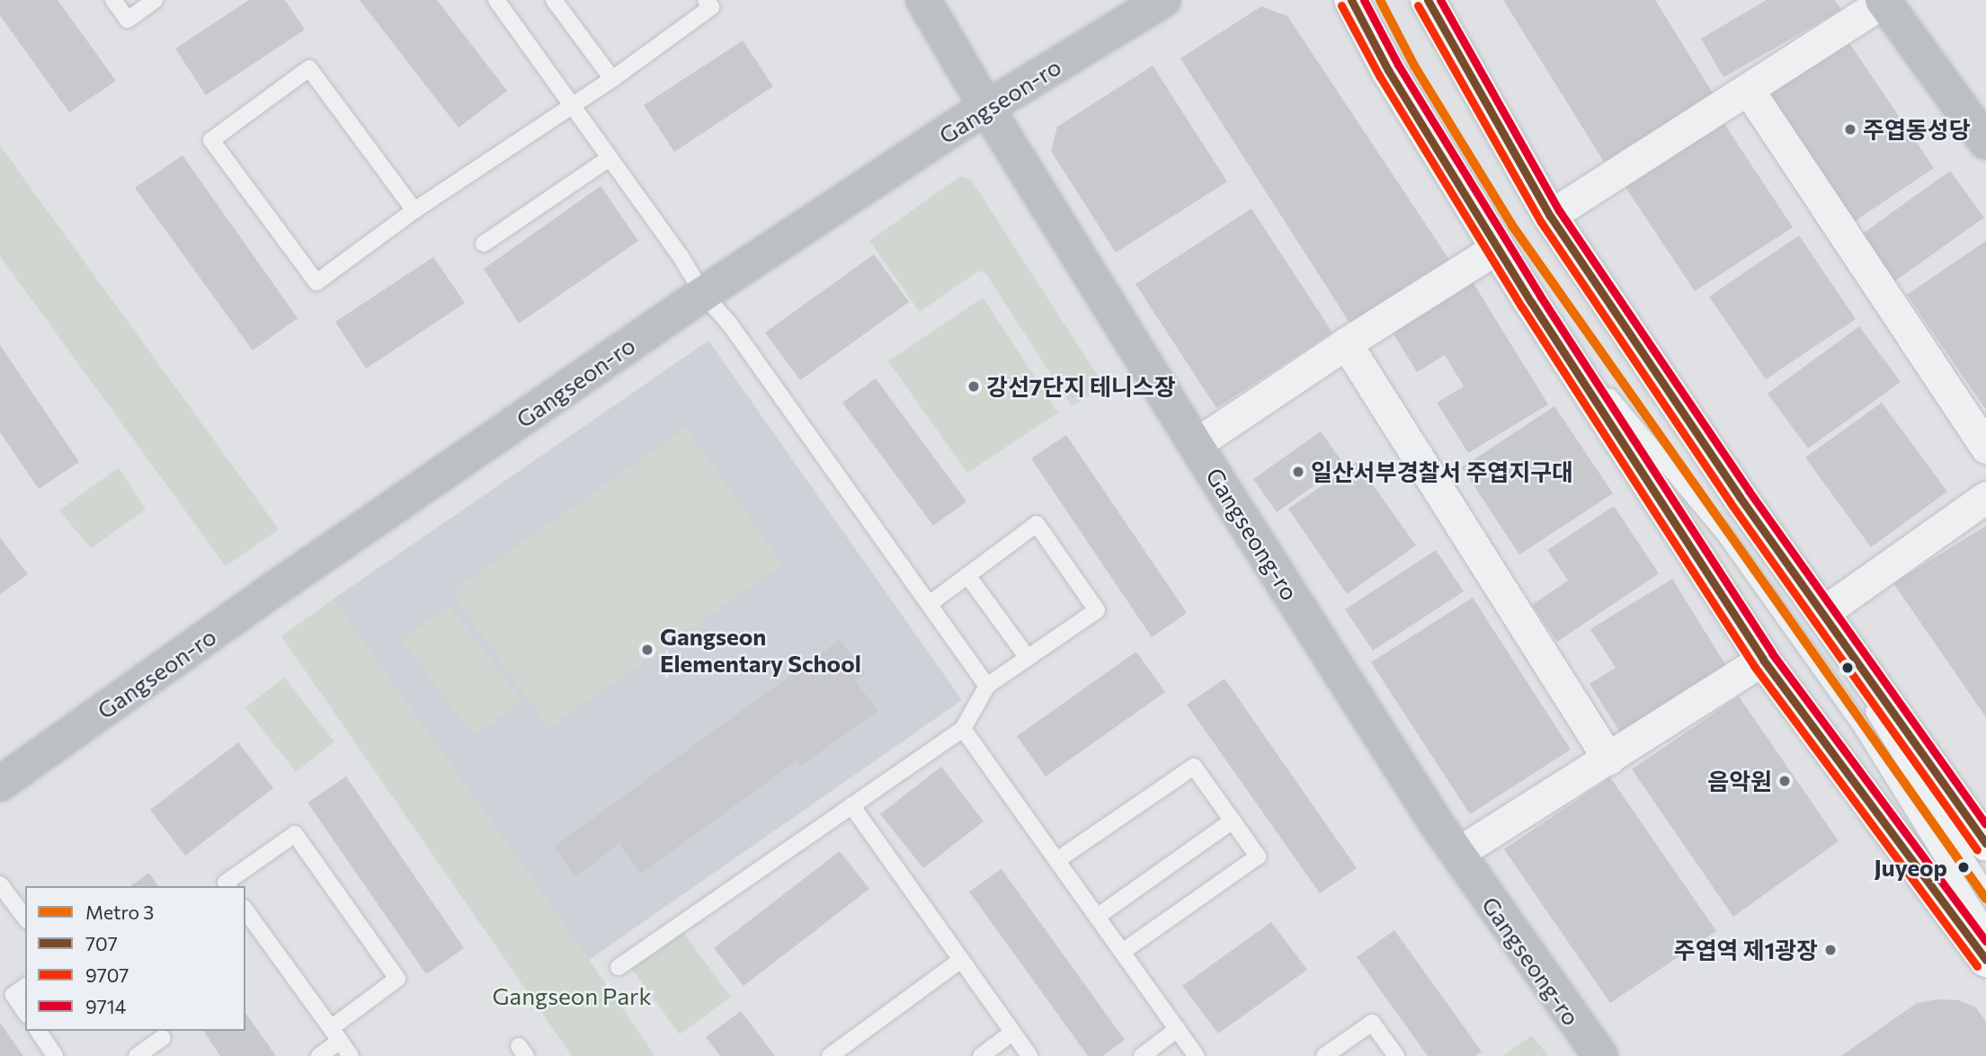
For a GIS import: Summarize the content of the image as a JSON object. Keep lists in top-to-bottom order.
{
  "streets": {
    "street": ["Gangseon-ro", "Gangseong-ro"]
  },
  "crossings": [
    ["Gangseon-ro", "Gangseong-ro"]
  ],
  "parks": ["Gangseon Park"],
  "places": [
    "주엽동성당",
    "강선7단지 테니스장",
    "일산서부경찰서 주엽지구대",
    "Gangseon Elementary School",
    "음악원",
    "Juyeop",
    "주엽역 제1광장"
  ],
  "lines": [
    "metro line 3",
    "transit line 707",
    "transit line 9714",
    "transit line 9707"
  ],
  "legend": [
    "Metro 3",
    "707",
    "9707",
    "9714"
  ]
}
